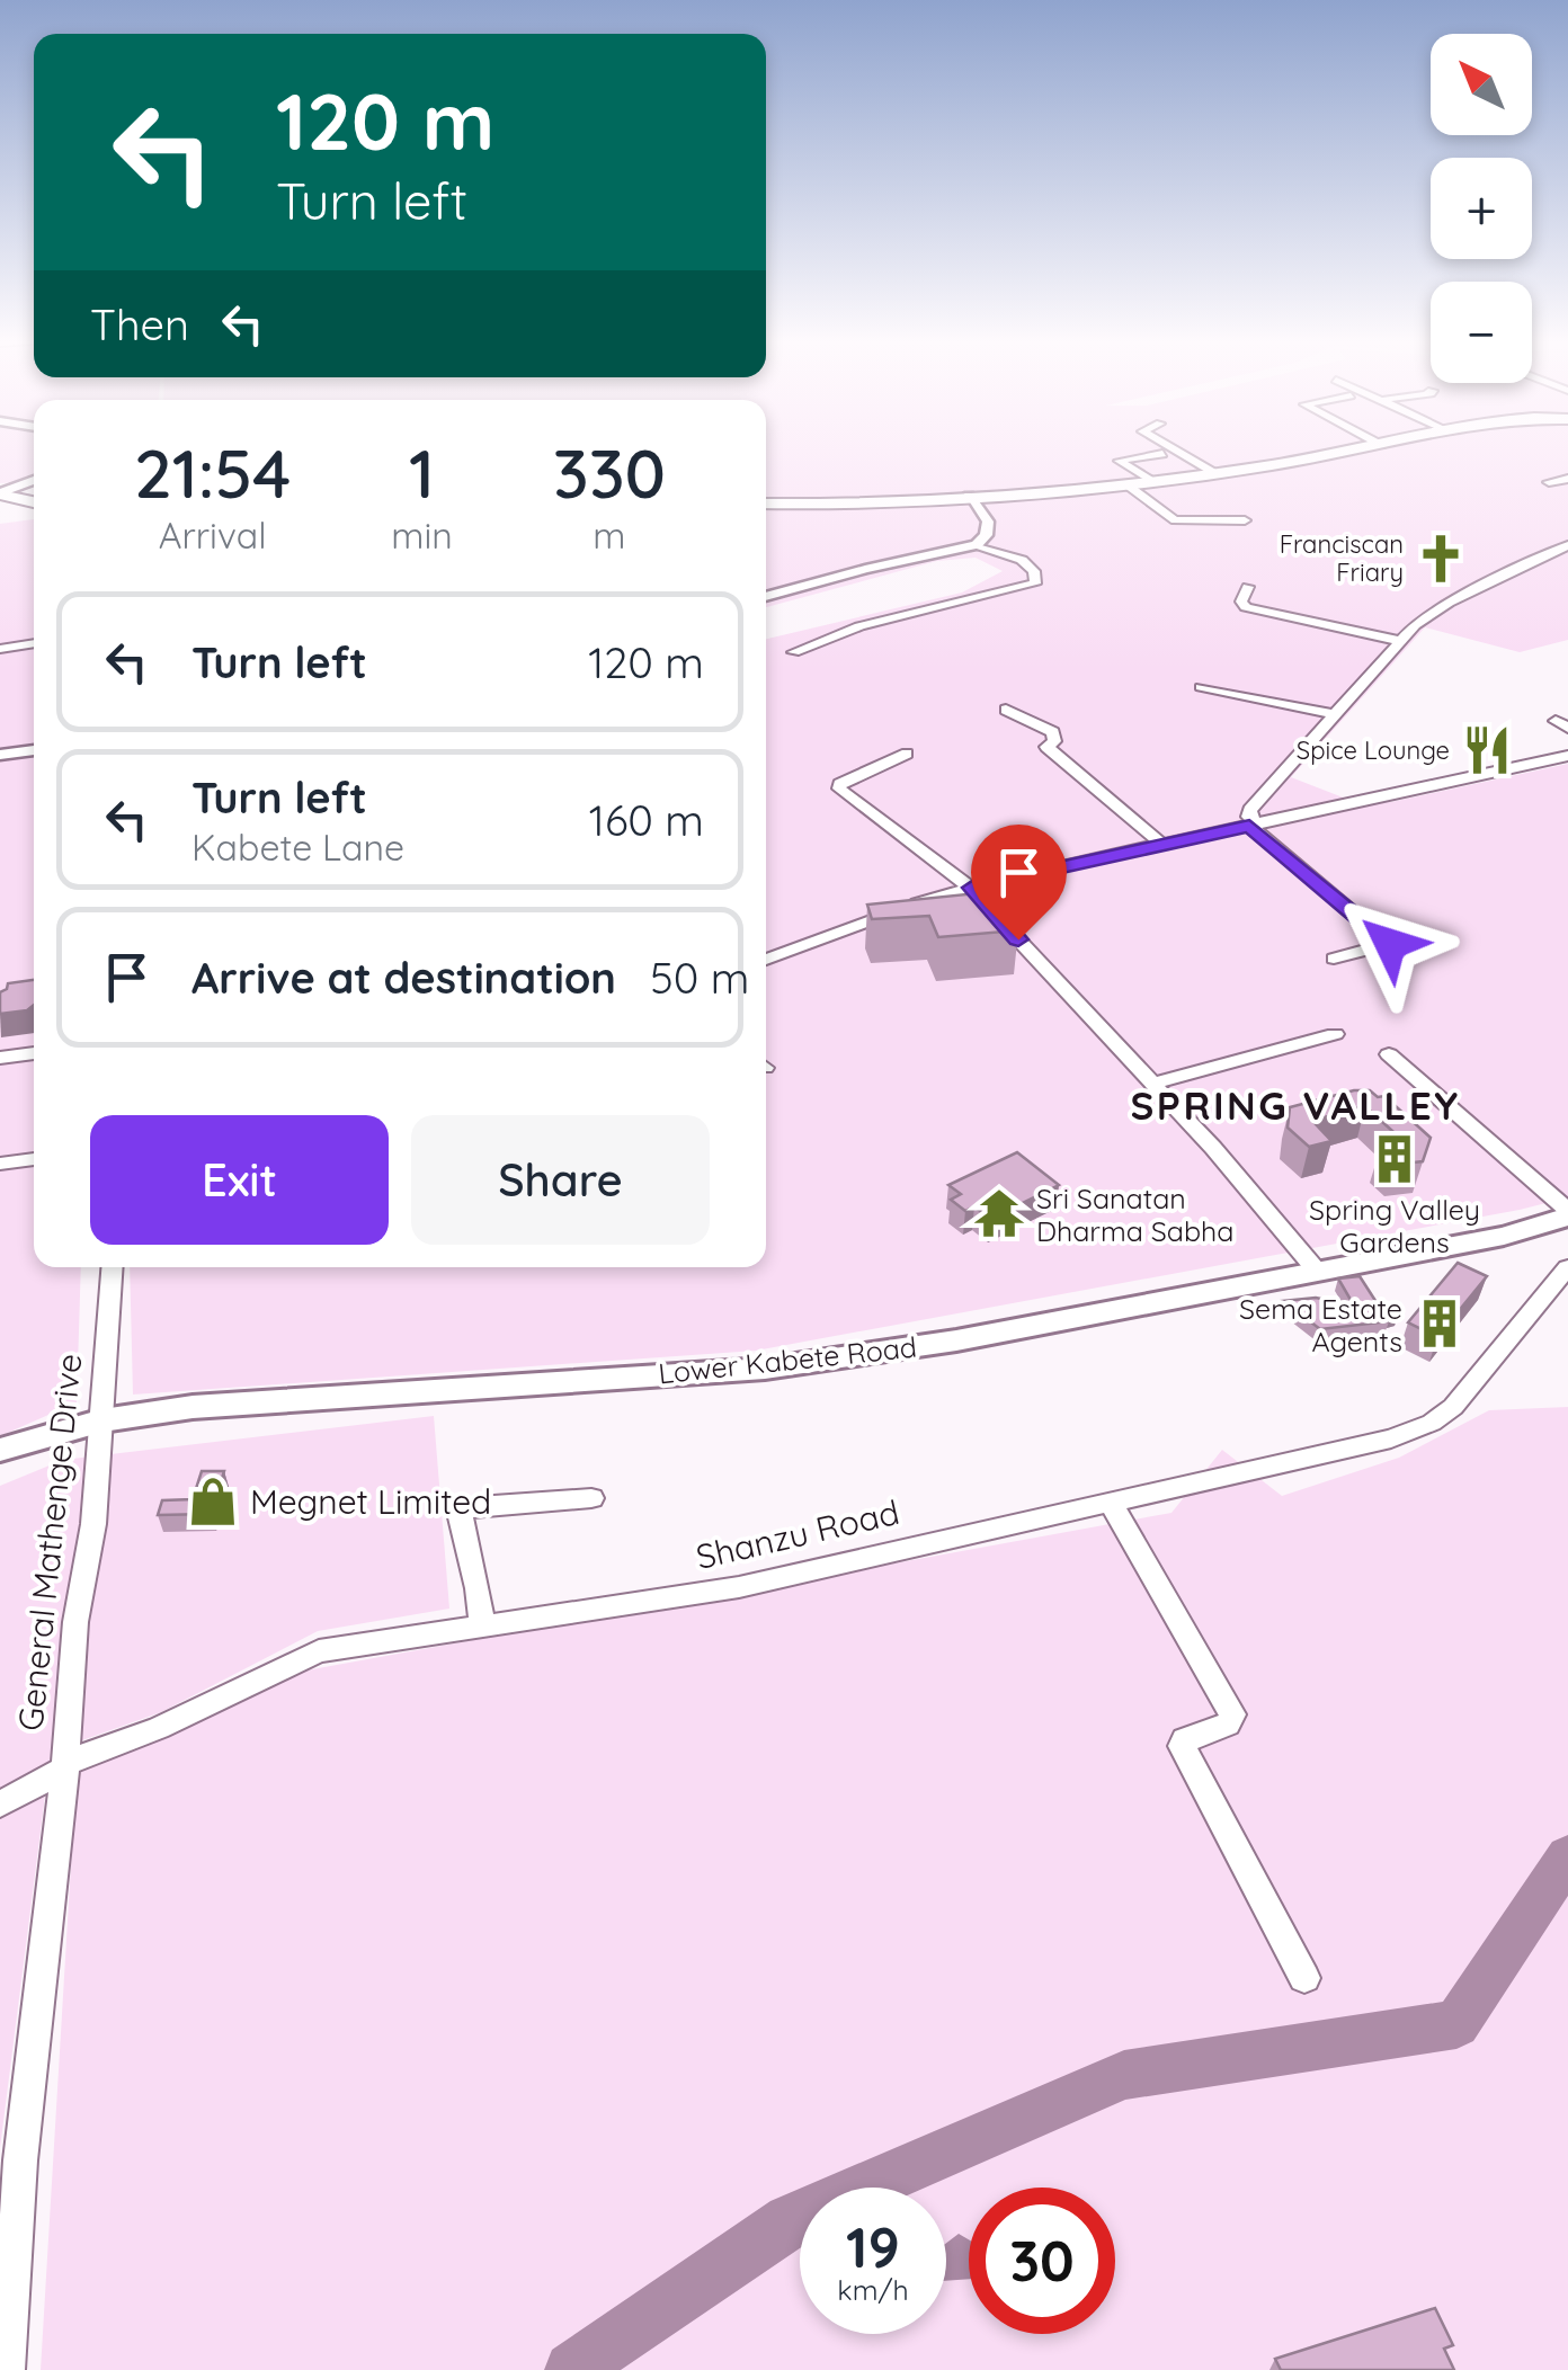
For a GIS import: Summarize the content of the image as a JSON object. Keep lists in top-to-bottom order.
{
  "streets": {
    "main road": ["Lower Kabete Road"],
    "street": ["Shanzu Road", "General Mathenge Drive"]
  },
  "crossings": [
    ["Lower Kabete Road", "General Mathenge Drive"],
    ["Shanzu Road", "General Mathenge Drive"]
  ],
  "districts": ["SPRING VALLEY"],
  "places": {
    "church": ["Franciscan Friary"],
    "restaurant": ["Spice Lounge"],
    "building": ["Spring Valley Gardens", "Sema Estate Agents"],
    "temple": ["Sri Sanatan Dharma Sabha"],
    "shop": ["Megnet Limited"]
  },
  "north": "top left",
  "page": {
    "map_buttons": ["+", "−"],
    "turn": ["120 m", "Turn left"],
    "then": "Then",
    "eta": [
      "21:54",
      "Arrival",
      "1",
      "min",
      "330",
      "m"
    ],
    "list": [
      {
        "name": "Turn left",
        "value": "120 m"
      },
      {
        "name": "Turn left",
        "note": "Kabete Lane",
        "value": "160 m"
      },
      {
        "name": "Arrive at destination",
        "value": "50 m"
      }
    ],
    "buttons": ["Exit", "Share"],
    "speed": "19 km/h",
    "limit": "30"
  }
}
